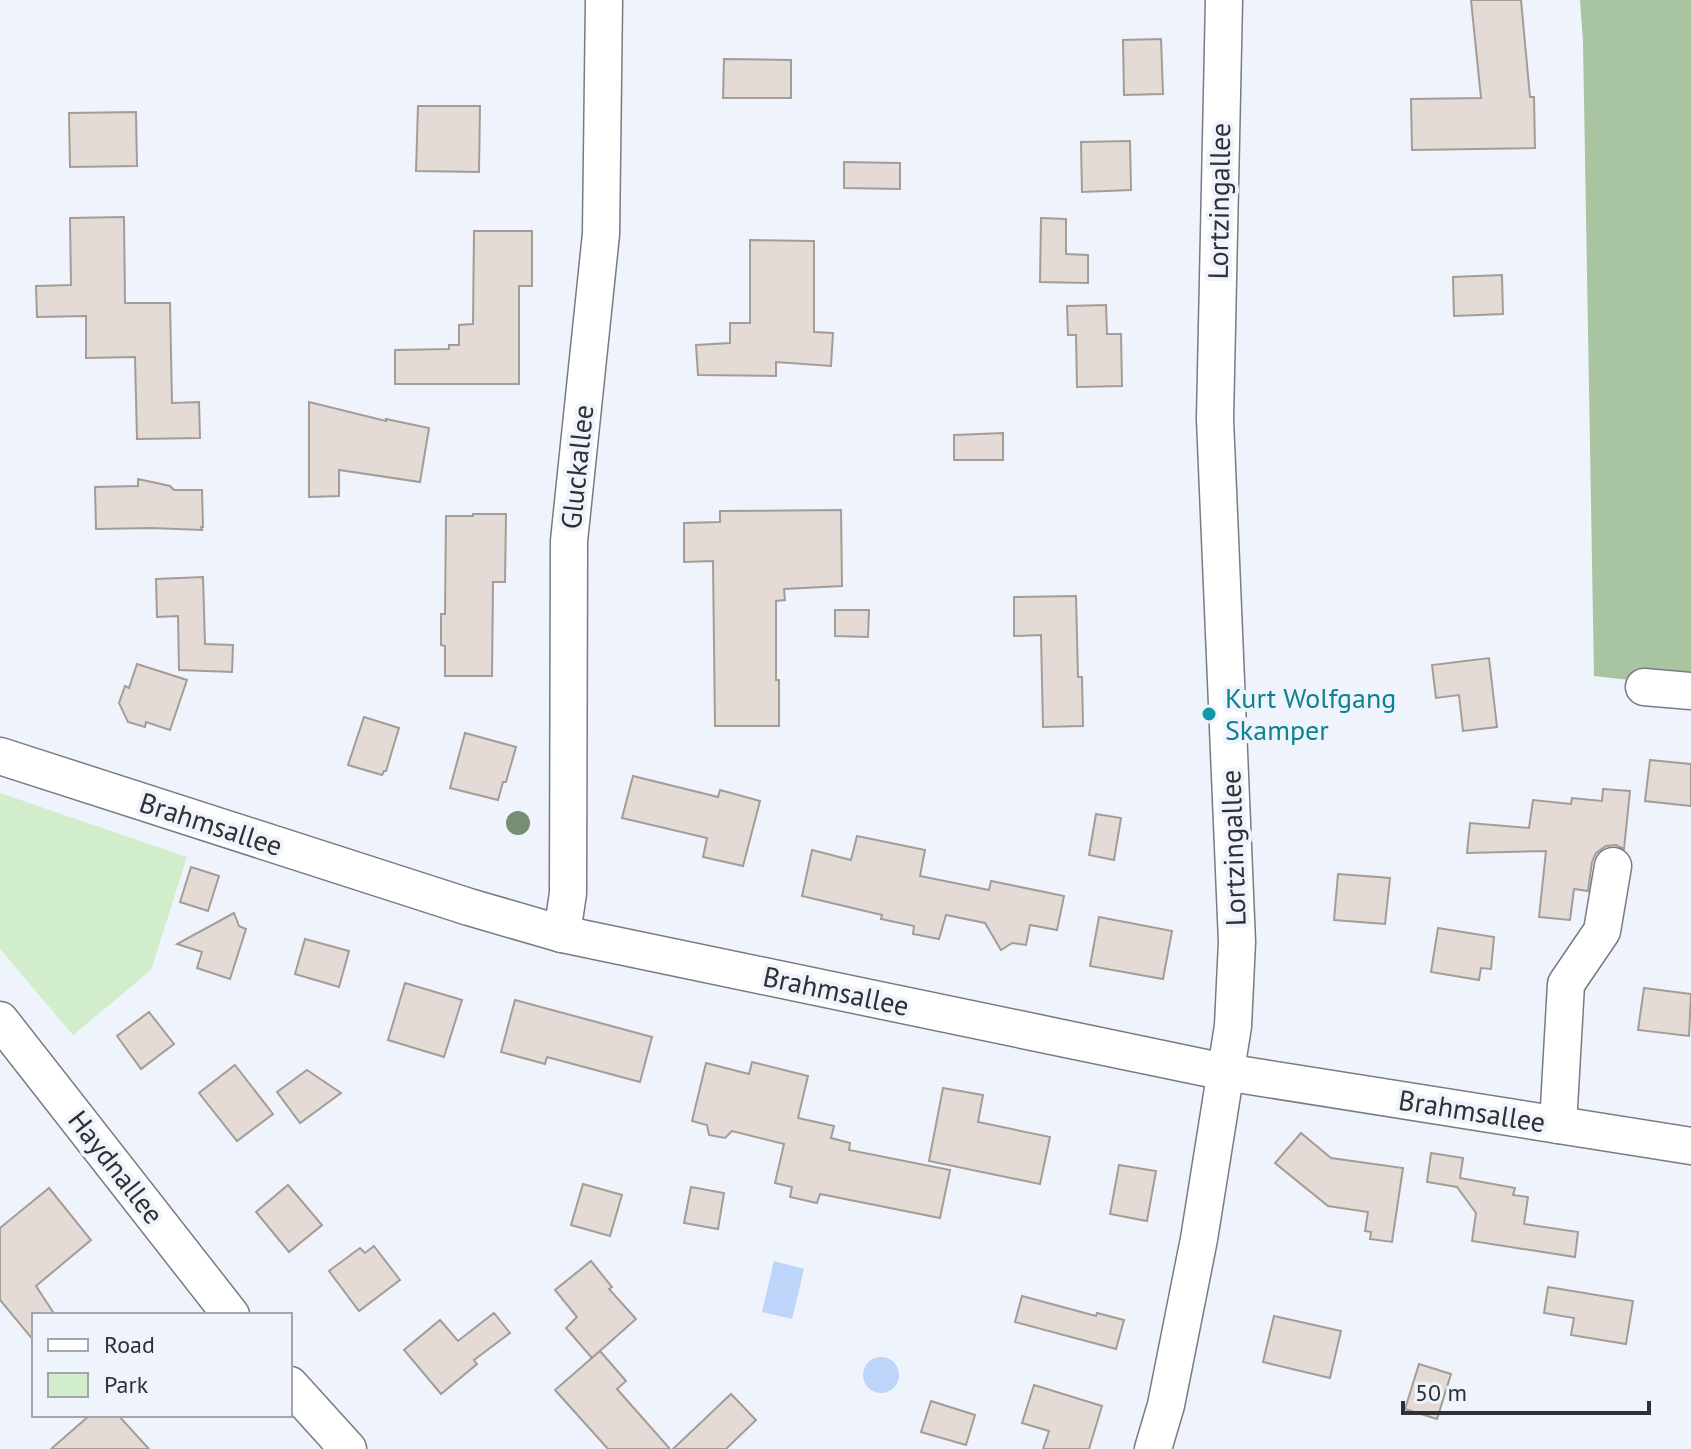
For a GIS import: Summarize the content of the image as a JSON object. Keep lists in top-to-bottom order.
{
  "streets": {
    "street": [
      "Lortzingallee",
      "Gluckallee",
      "Brahmsallee",
      "Haydnallee"
    ]
  },
  "crossings": [
    ["Lortzingallee", "Brahmsallee"],
    ["Gluckallee", "Brahmsallee"]
  ],
  "places": ["Kurt Wolfgang Skamper"],
  "legend": ["Road", "Park"],
  "scale_bar": "50 m"
}
